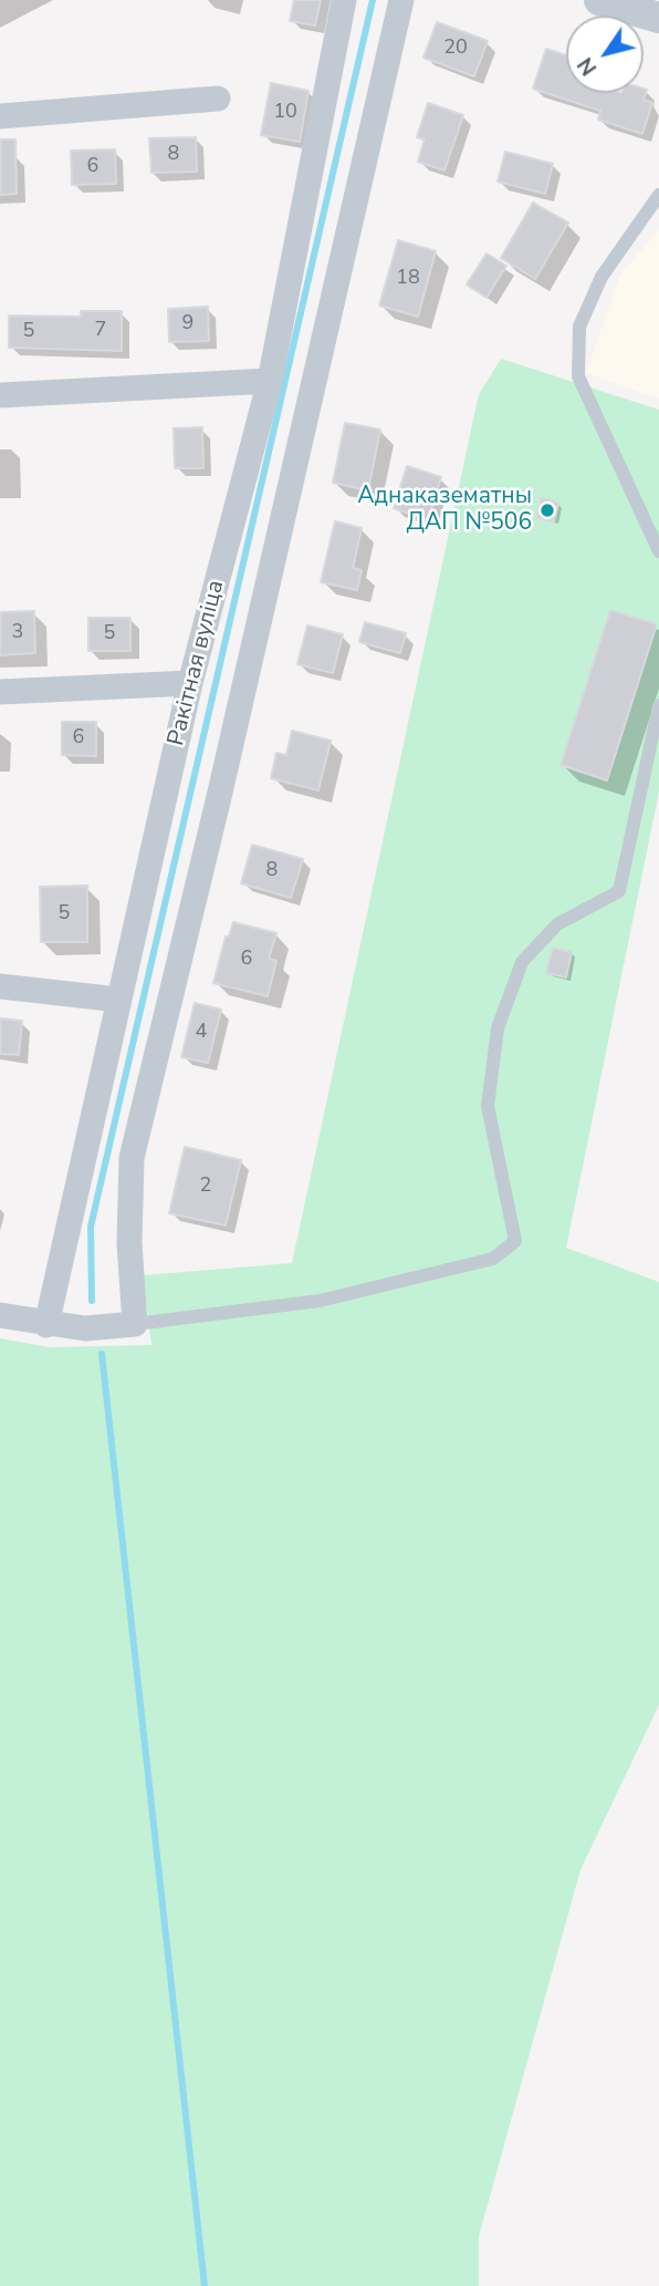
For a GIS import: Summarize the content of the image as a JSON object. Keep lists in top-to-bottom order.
{
  "streets": {
    "street": ["Ракітная вуліца"]
  },
  "places": ["Аднаказематны ДАП №506"],
  "house_numbers": [
    "20",
    "10",
    "8",
    "6",
    "18",
    "9",
    "7",
    "5",
    "3",
    "5",
    "6",
    "8",
    "5",
    "6",
    "4",
    "2"
  ],
  "north": "bottom left"
}
